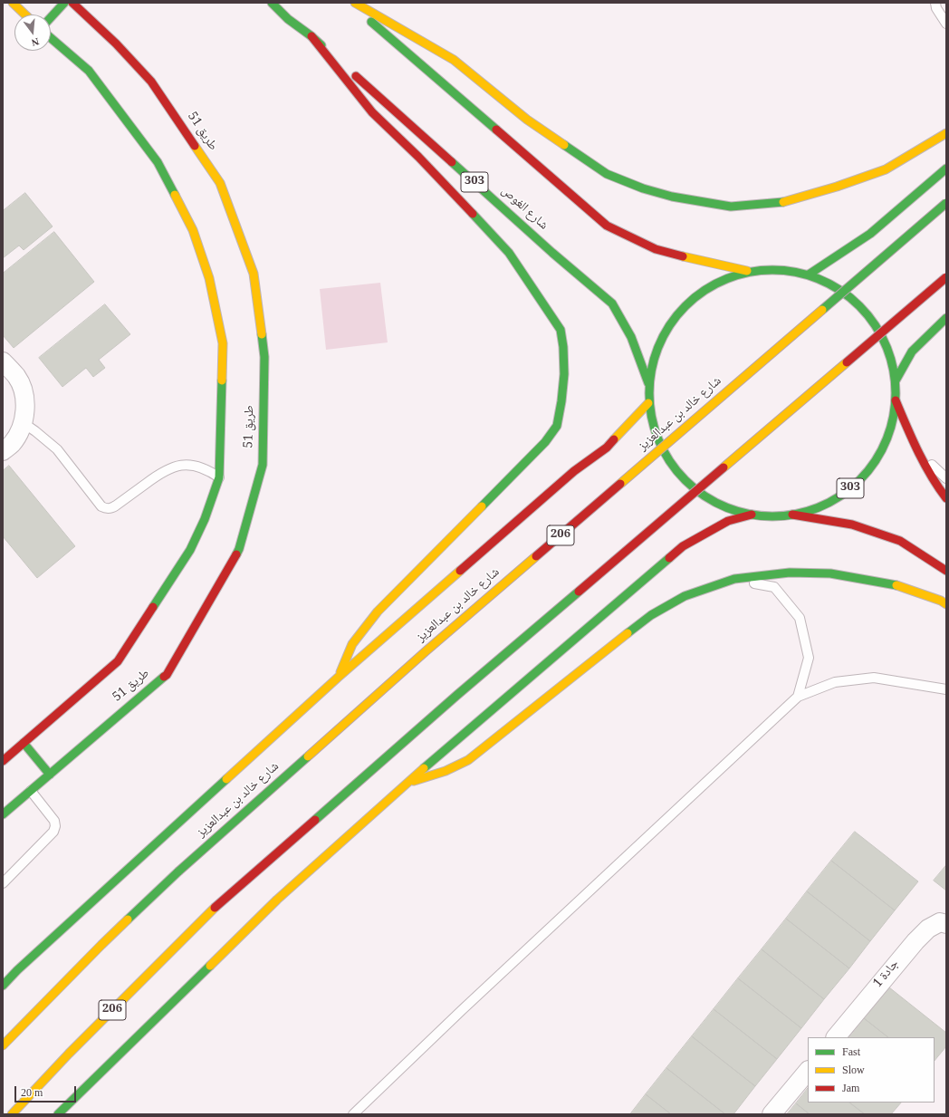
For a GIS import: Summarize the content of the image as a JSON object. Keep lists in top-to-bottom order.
{
  "streets": {
    "main road": [
      "طريق 51",
      "303",
      "شارع الغوص",
      "شارع خالد بن عبدالعزيز",
      "206"
    ],
    "street": ["جادة 1"]
  },
  "crossings": [
    ["303", "شارع الغوص"]
  ],
  "legend": ["Fast", "Slow", "Jam"],
  "scale_bar": "20 m",
  "north": "bottom"
}
